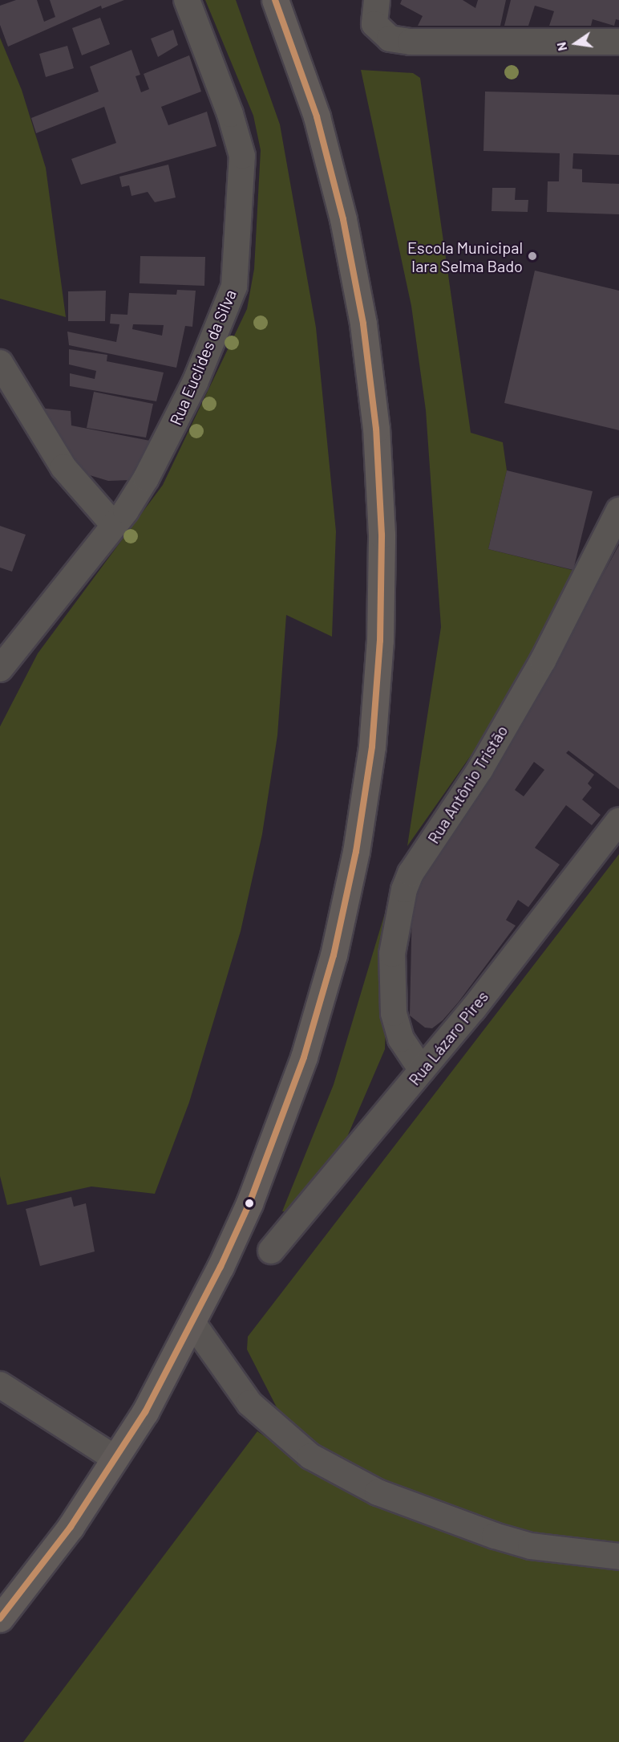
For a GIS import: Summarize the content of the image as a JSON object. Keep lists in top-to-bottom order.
{
  "streets": {
    "street": ["Rua Euclides da Silva", "Rua Antônio Tristão", "Rua Lázaro Pires"]
  },
  "crossings": [
    ["Rua Antônio Tristão", "Rua Lázaro Pires"]
  ],
  "places": ["Escola Municipal Iara Selma Bado"],
  "north": "left"
}
